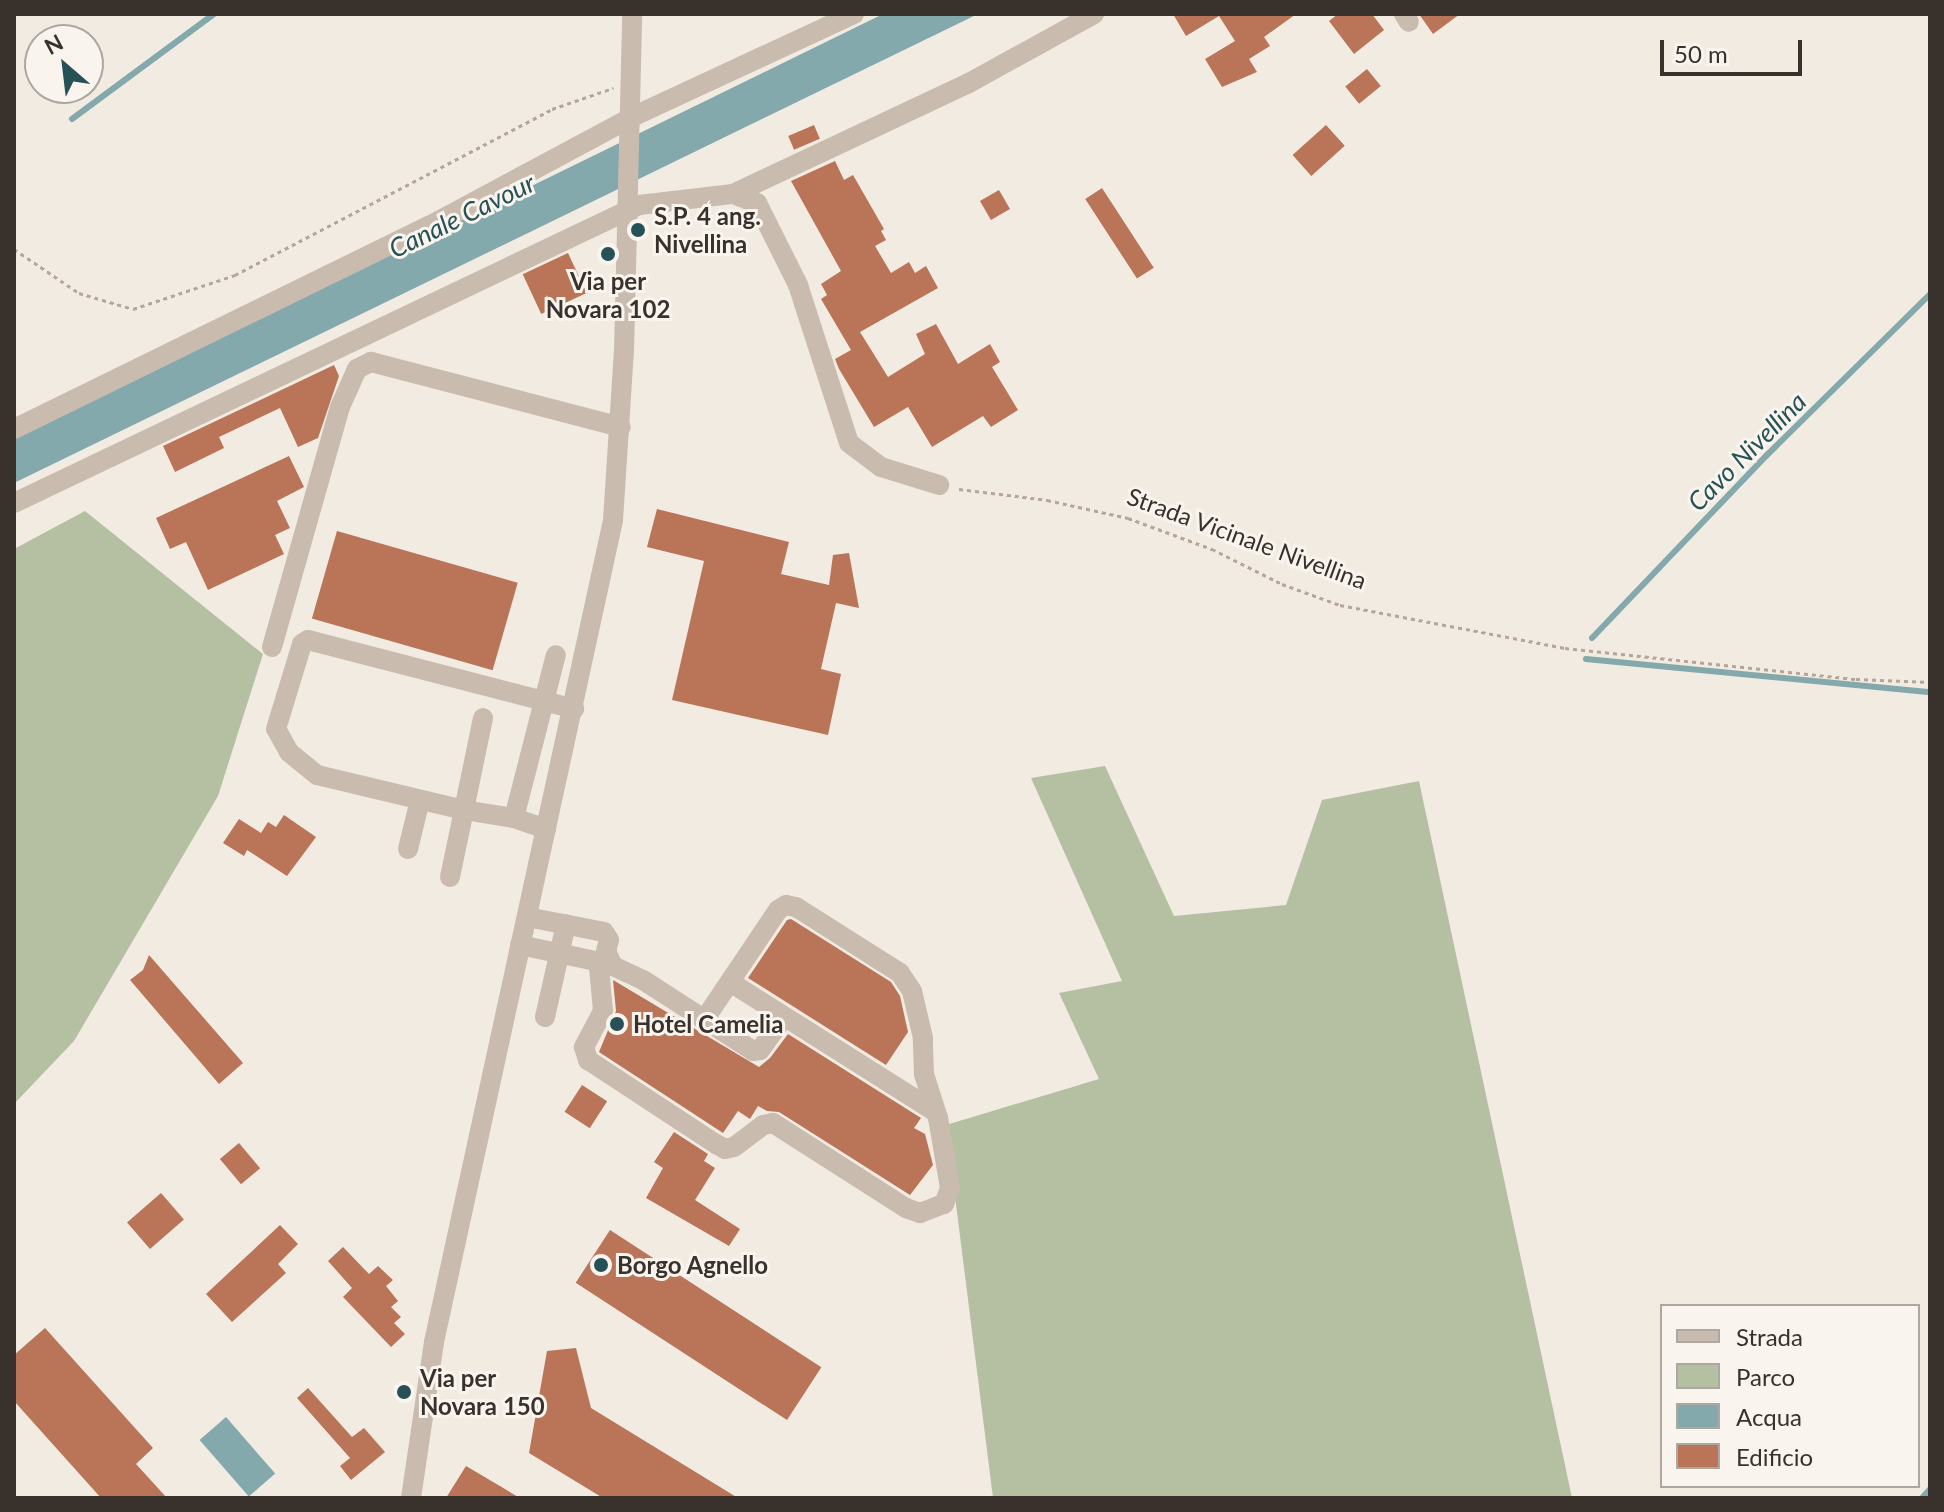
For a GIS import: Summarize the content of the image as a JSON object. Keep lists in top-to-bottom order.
{
  "streets": {
    "path": ["Strada Vicinale Nivellina"]
  },
  "water": ["Canale Cavour", "Cavo Nivellina"],
  "places": [
    "S.P. 4 ang. Nivellina",
    "Via per Novara 102",
    "Hotel Camelia",
    "Borgo Agnello",
    "Via per Novara 150"
  ],
  "legend": [
    "Strada",
    "Parco",
    "Acqua",
    "Edificio"
  ],
  "scale_bar": "50 m",
  "north": "top left"
}
